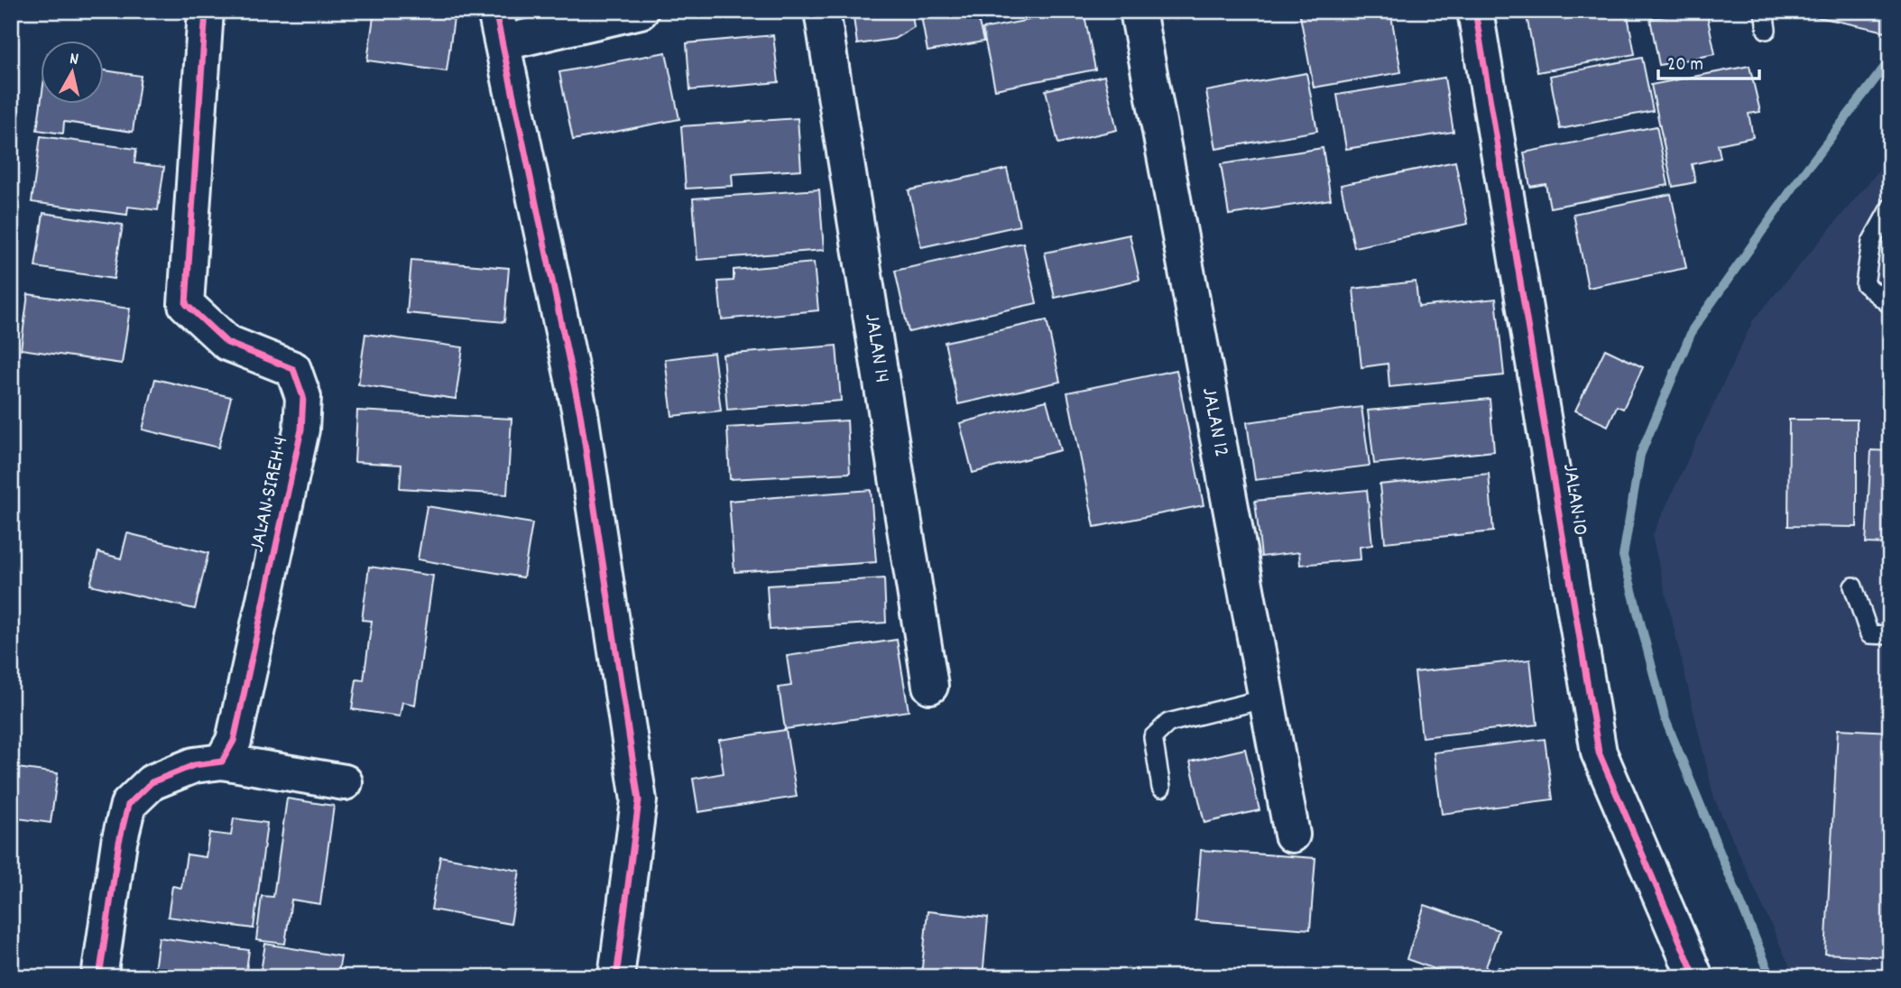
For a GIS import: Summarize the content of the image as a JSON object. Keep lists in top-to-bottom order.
{
  "streets": {
    "street": [
      "JALAN 14",
      "JALAN 12",
      "JALAN SIREH 4",
      "JALAN 10"
    ]
  },
  "scale_bar": "20 m",
  "north": "top"
}
